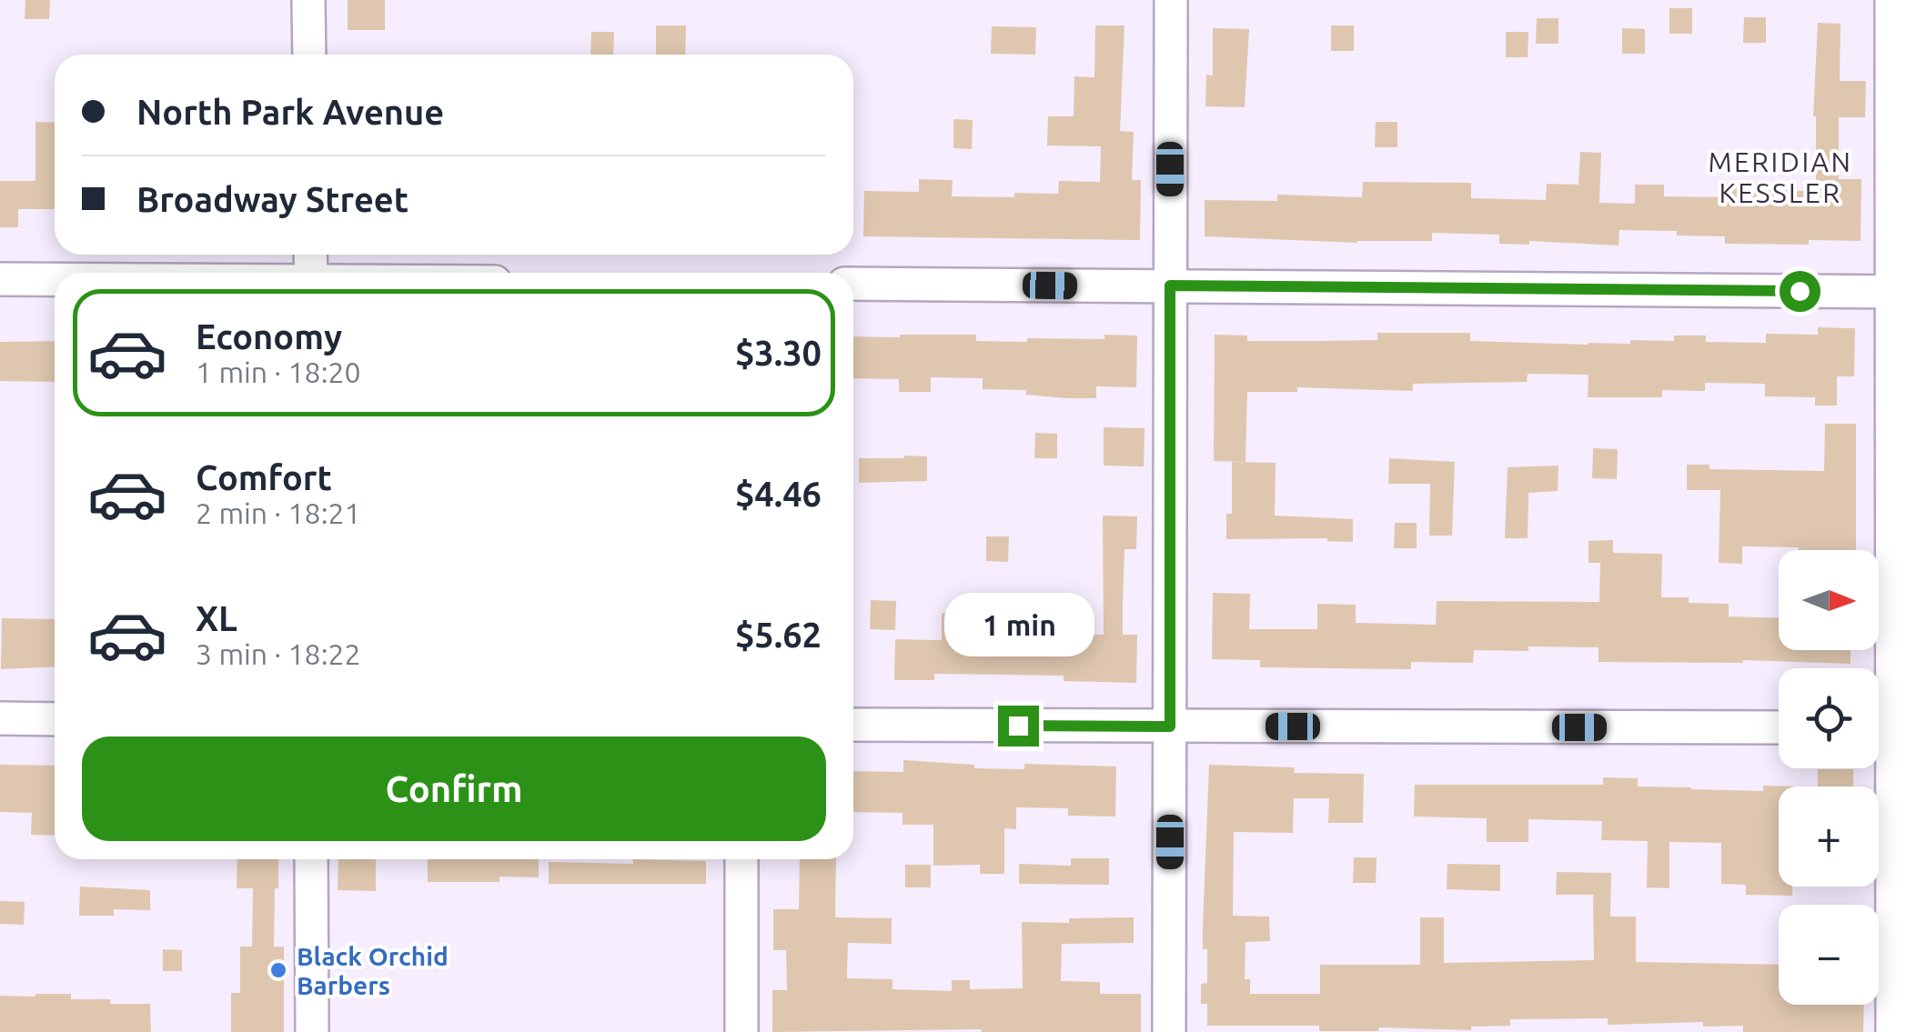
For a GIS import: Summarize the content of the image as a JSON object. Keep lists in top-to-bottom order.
{
  "districts": ["MERIDIAN KESSLER"],
  "places": ["Black Orchid Barbers"],
  "north": "right",
  "page": {
    "banner": ["North Park Avenue", "Broadway Street"],
    "list": [
      {
        "name": "Economy",
        "note": "1 min · 18:20",
        "value": "$3.30"
      },
      {
        "name": "Comfort",
        "note": "2 min · 18:21",
        "value": "$4.46"
      },
      {
        "name": "XL",
        "note": "3 min · 18:22",
        "value": "$5.62"
      }
    ],
    "map_buttons": ["+", "−"],
    "bubble": "1 min",
    "buttons": "Confirm"
  }
}
